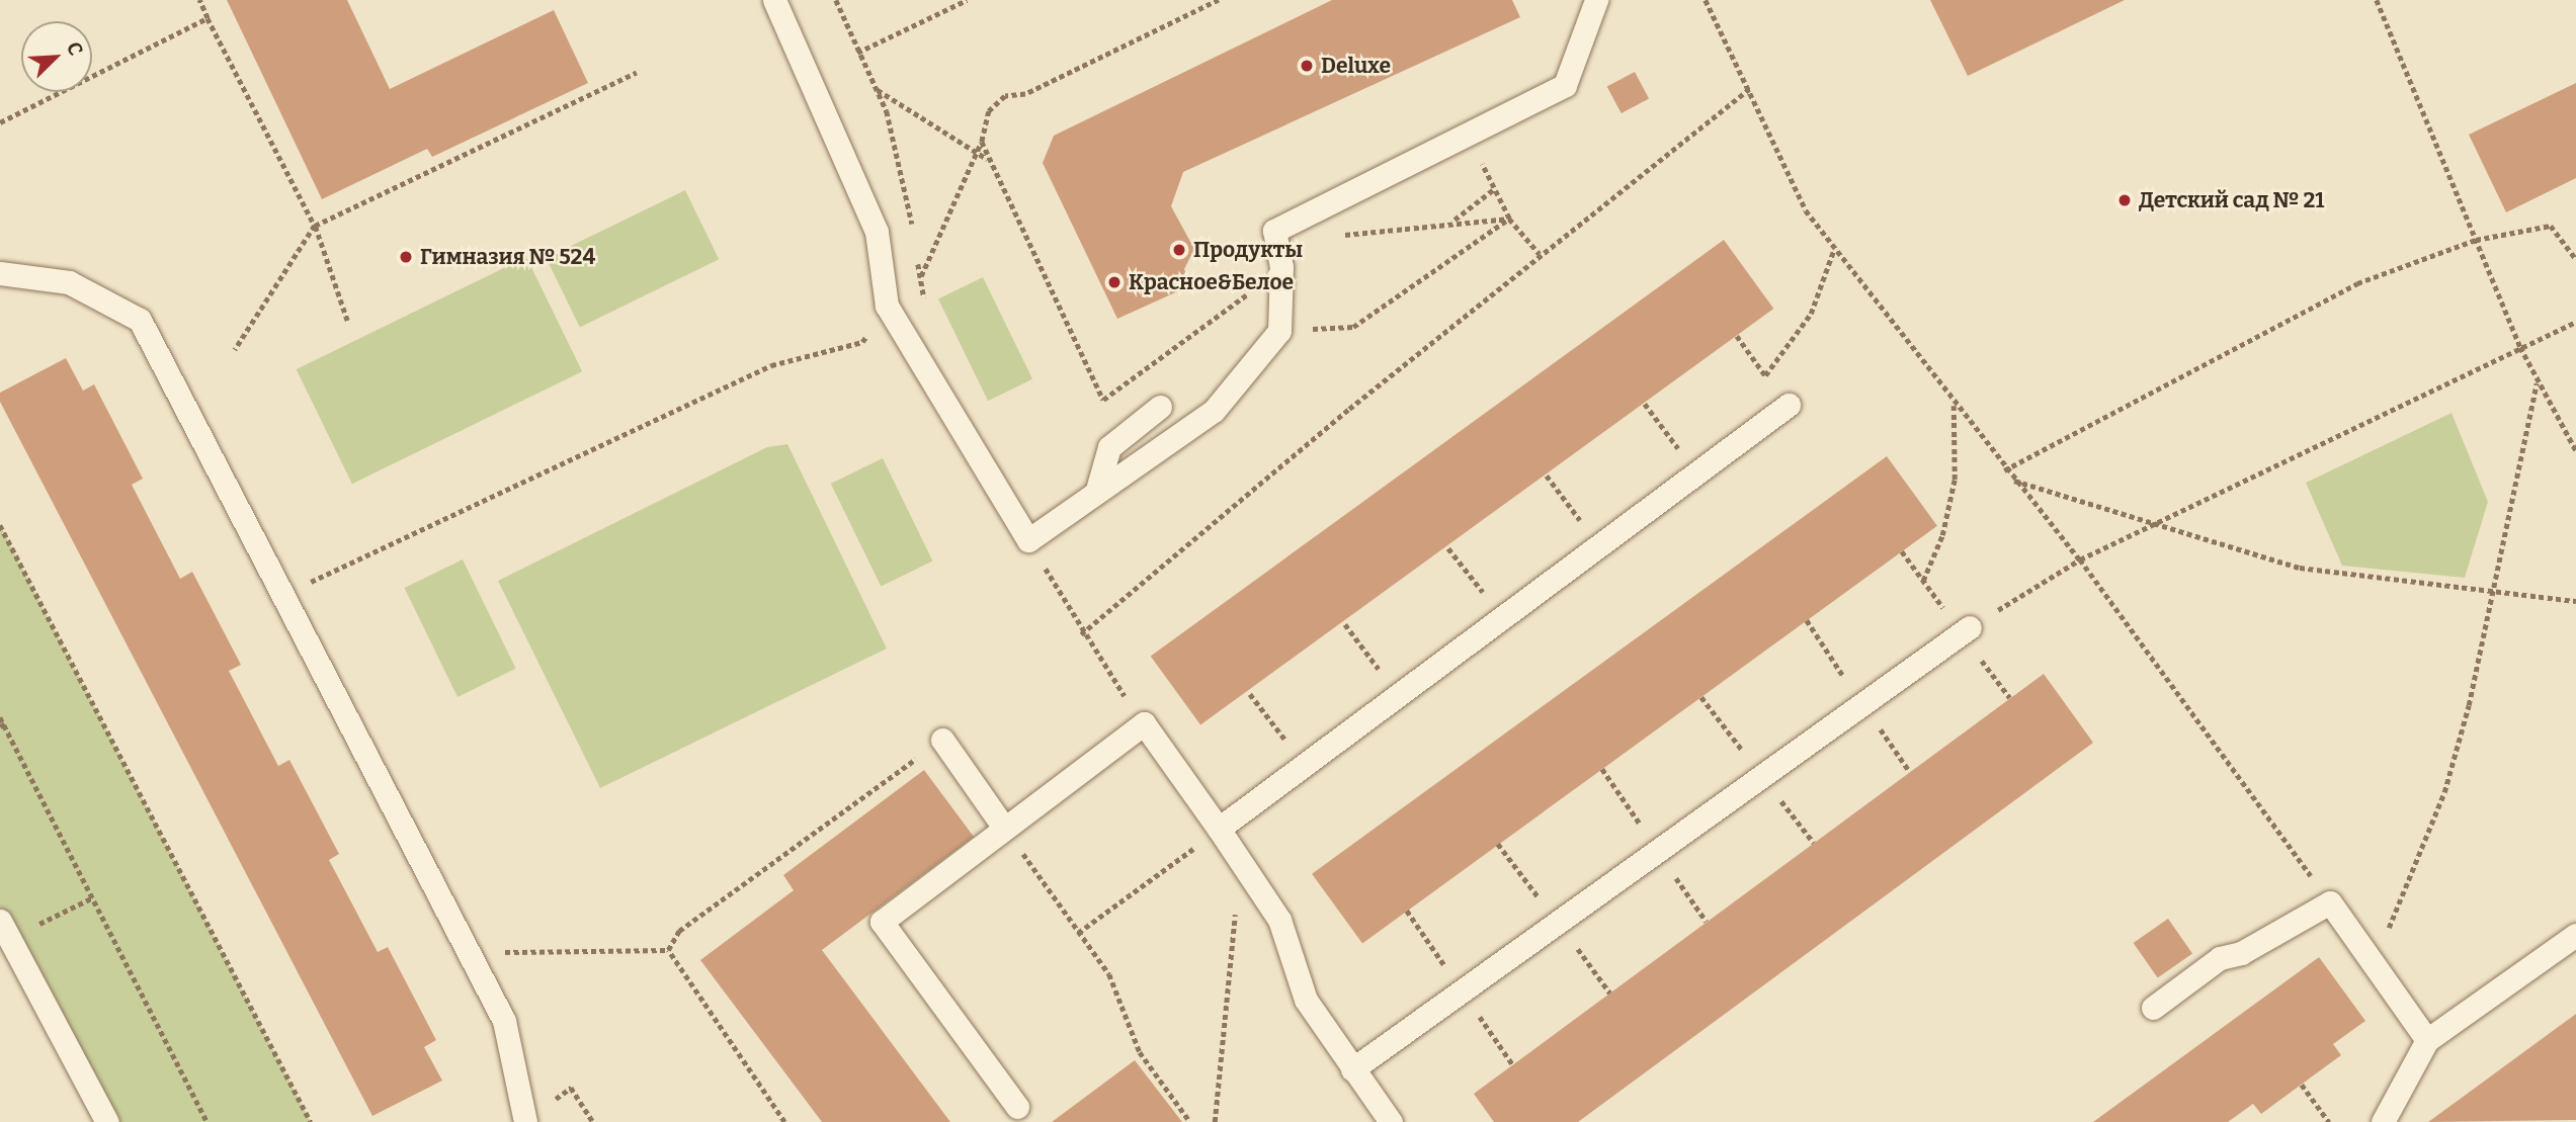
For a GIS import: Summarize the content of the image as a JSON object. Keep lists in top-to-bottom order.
{
  "places": [
    "Deluxe",
    "Детский сад № 21",
    "Продукты",
    "Гимназия № 524",
    "Красное&Белое"
  ],
  "north": "top right"
}
